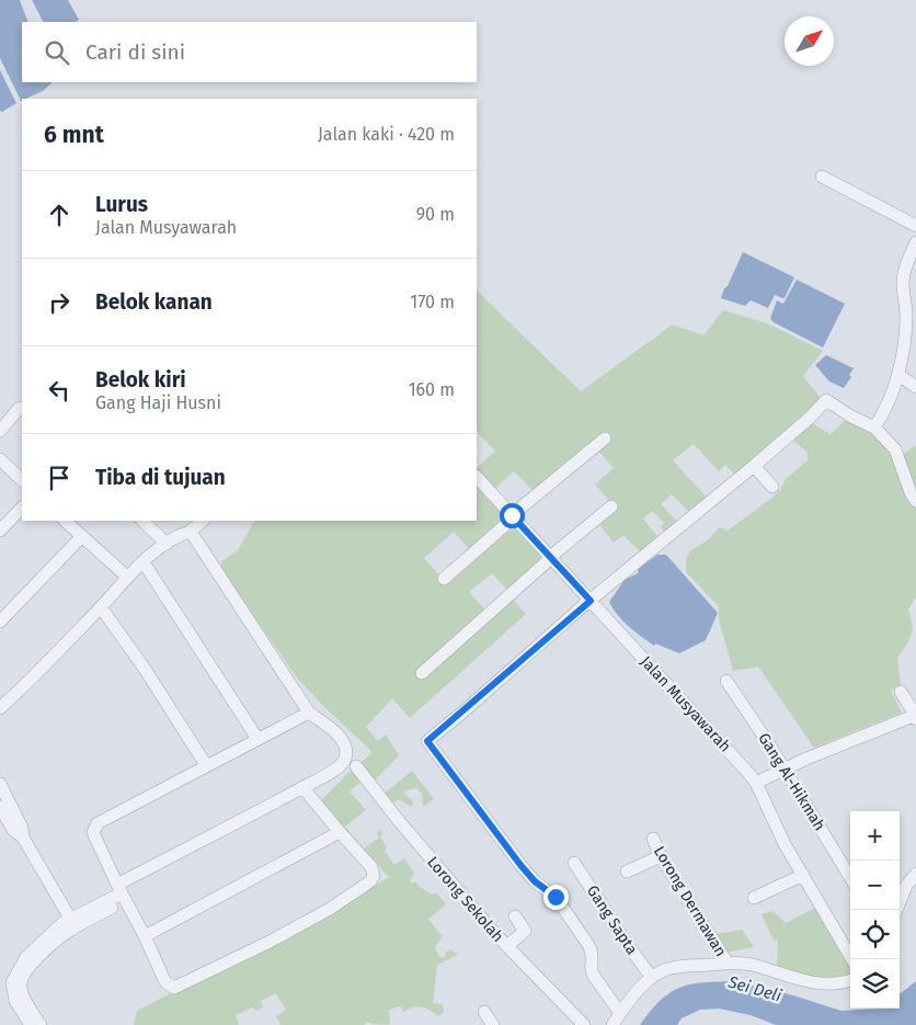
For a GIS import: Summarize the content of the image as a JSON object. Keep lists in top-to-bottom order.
{
  "streets": {
    "street": [
      "Jalan Musyawarah",
      "Gang Al-Hikmah",
      "Lorong Sekolah",
      "Lorong Dermawan",
      "Gang Sapta"
    ]
  },
  "water": ["Sei Deli"],
  "north": "top right",
  "page": {
    "search": "Cari di sini",
    "heading": ["6 mnt", "Jalan kaki · 420 m"],
    "list": [
      ["Lurus", "Jalan Musyawarah", "90 m"],
      ["Belok kanan", "170 m"],
      ["Belok kiri", "Gang Haji Husni", "160 m"],
      "Tiba di tujuan"
    ],
    "map_buttons": ["+", "−"]
  }
}
